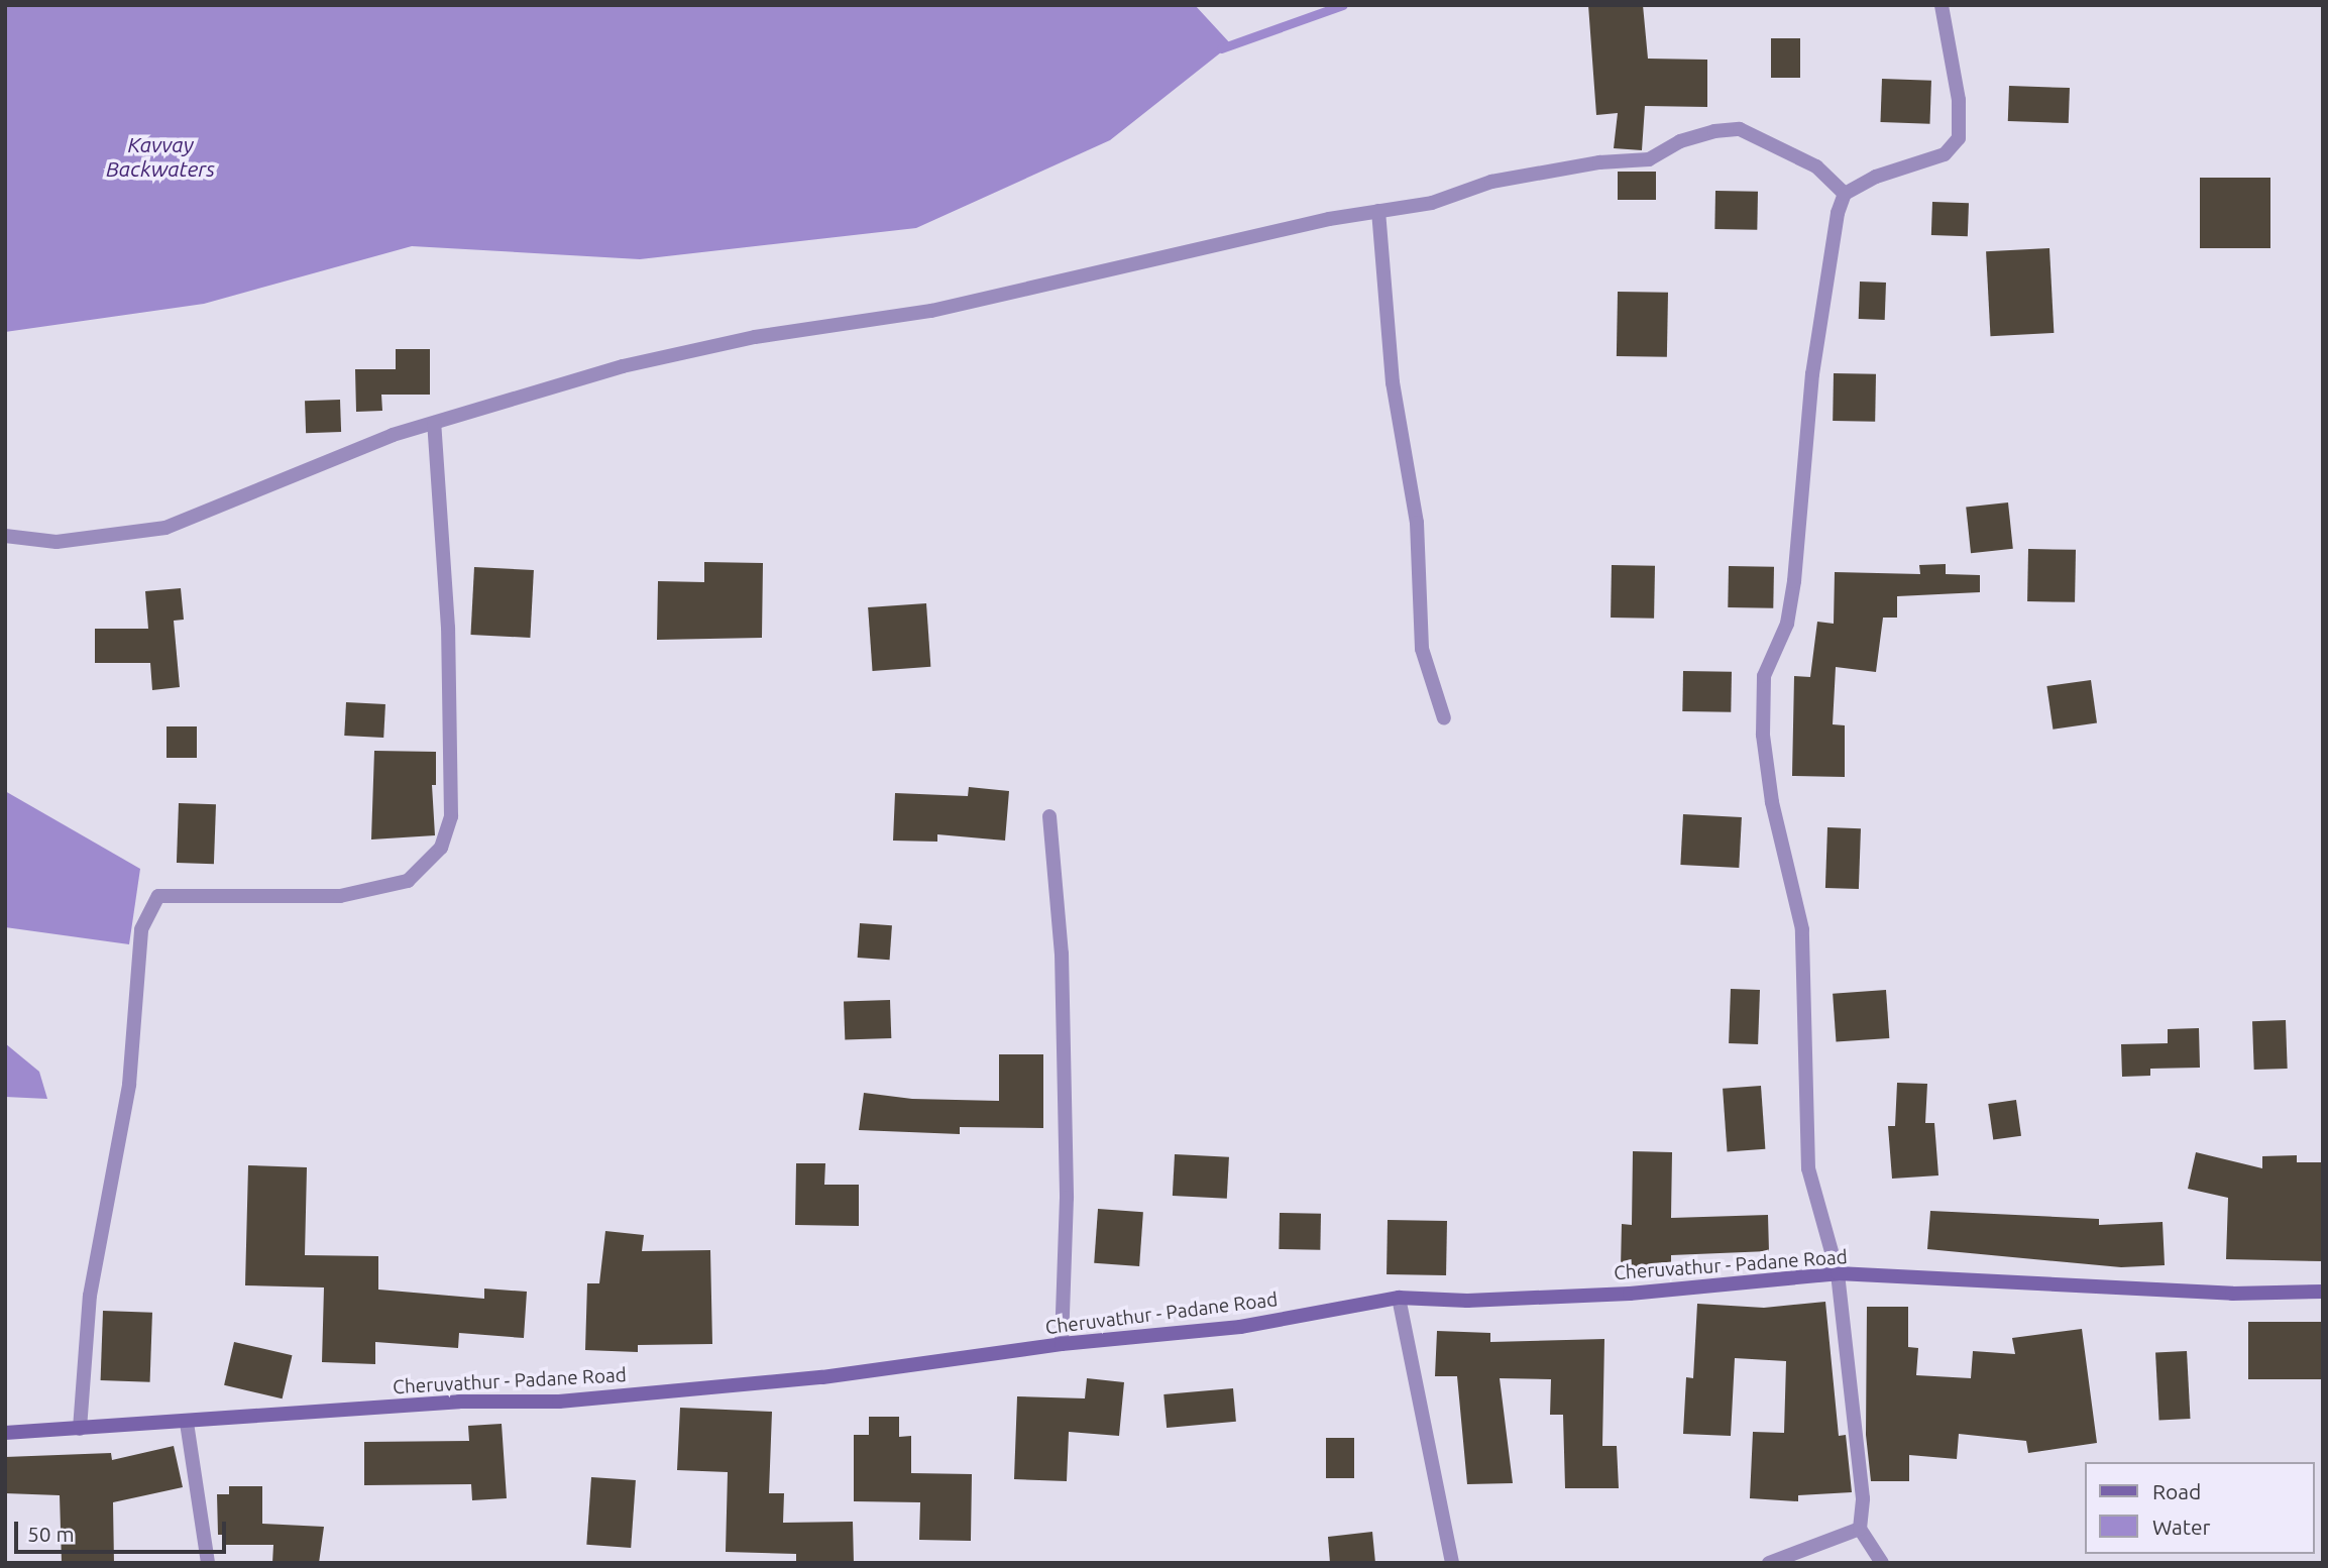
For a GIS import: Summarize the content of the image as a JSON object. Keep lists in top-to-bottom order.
{
  "streets": {
    "main road": ["Cheruvathur - Padane Road"]
  },
  "water": ["Kavvay Backwaters"],
  "legend": ["Road", "Water"],
  "scale_bar": "50 m"
}
